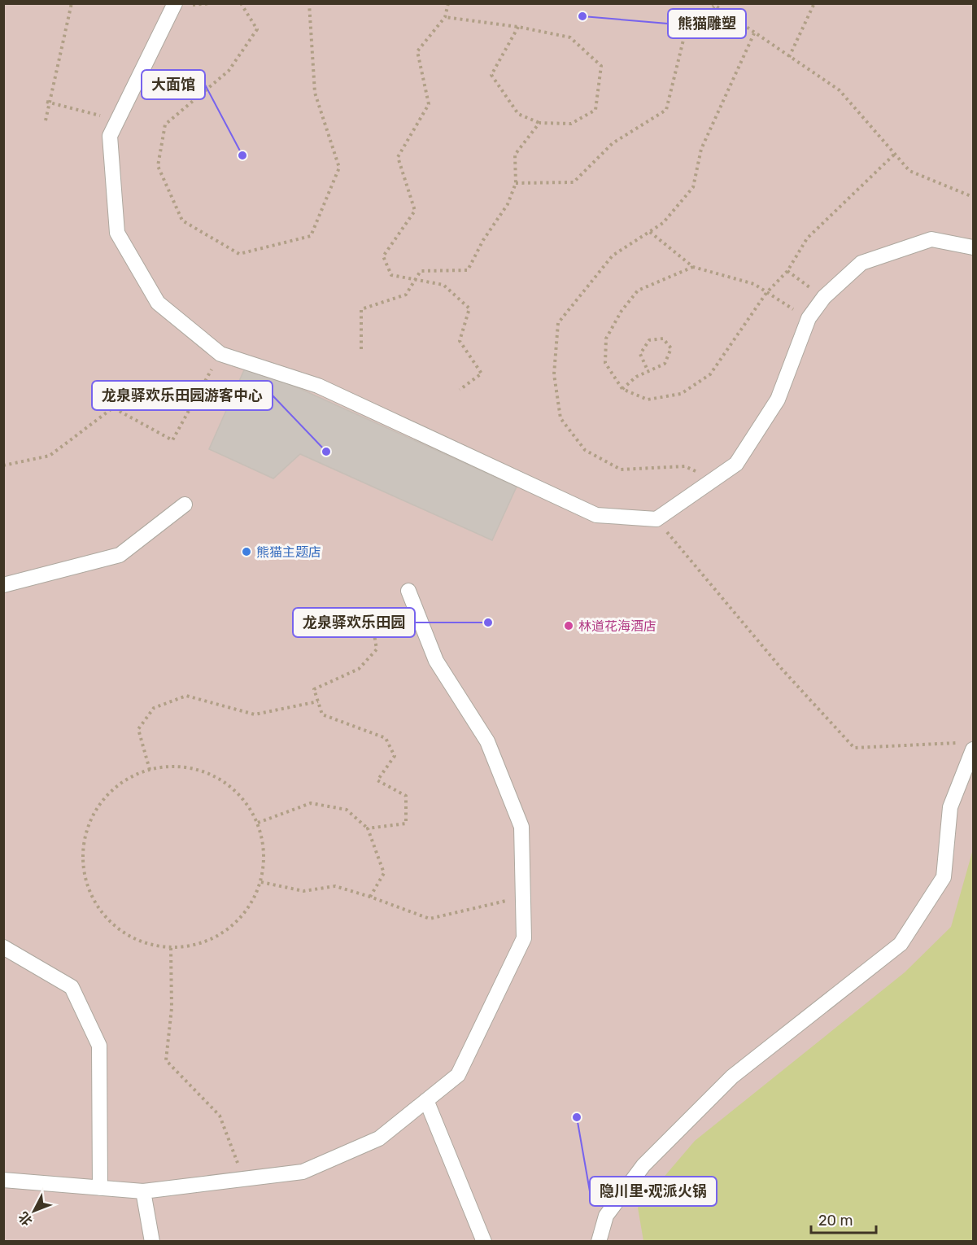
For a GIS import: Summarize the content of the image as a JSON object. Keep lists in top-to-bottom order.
{
  "places": [
    "熊猫雕塑",
    "大面馆",
    "龙泉驿欢乐田园游客中心",
    "熊猫主题店",
    "龙泉驿欢乐田园",
    "林道花海酒店",
    "隐川里·观派火锅"
  ],
  "scale_bar": "20 m",
  "north": "bottom left"
}
